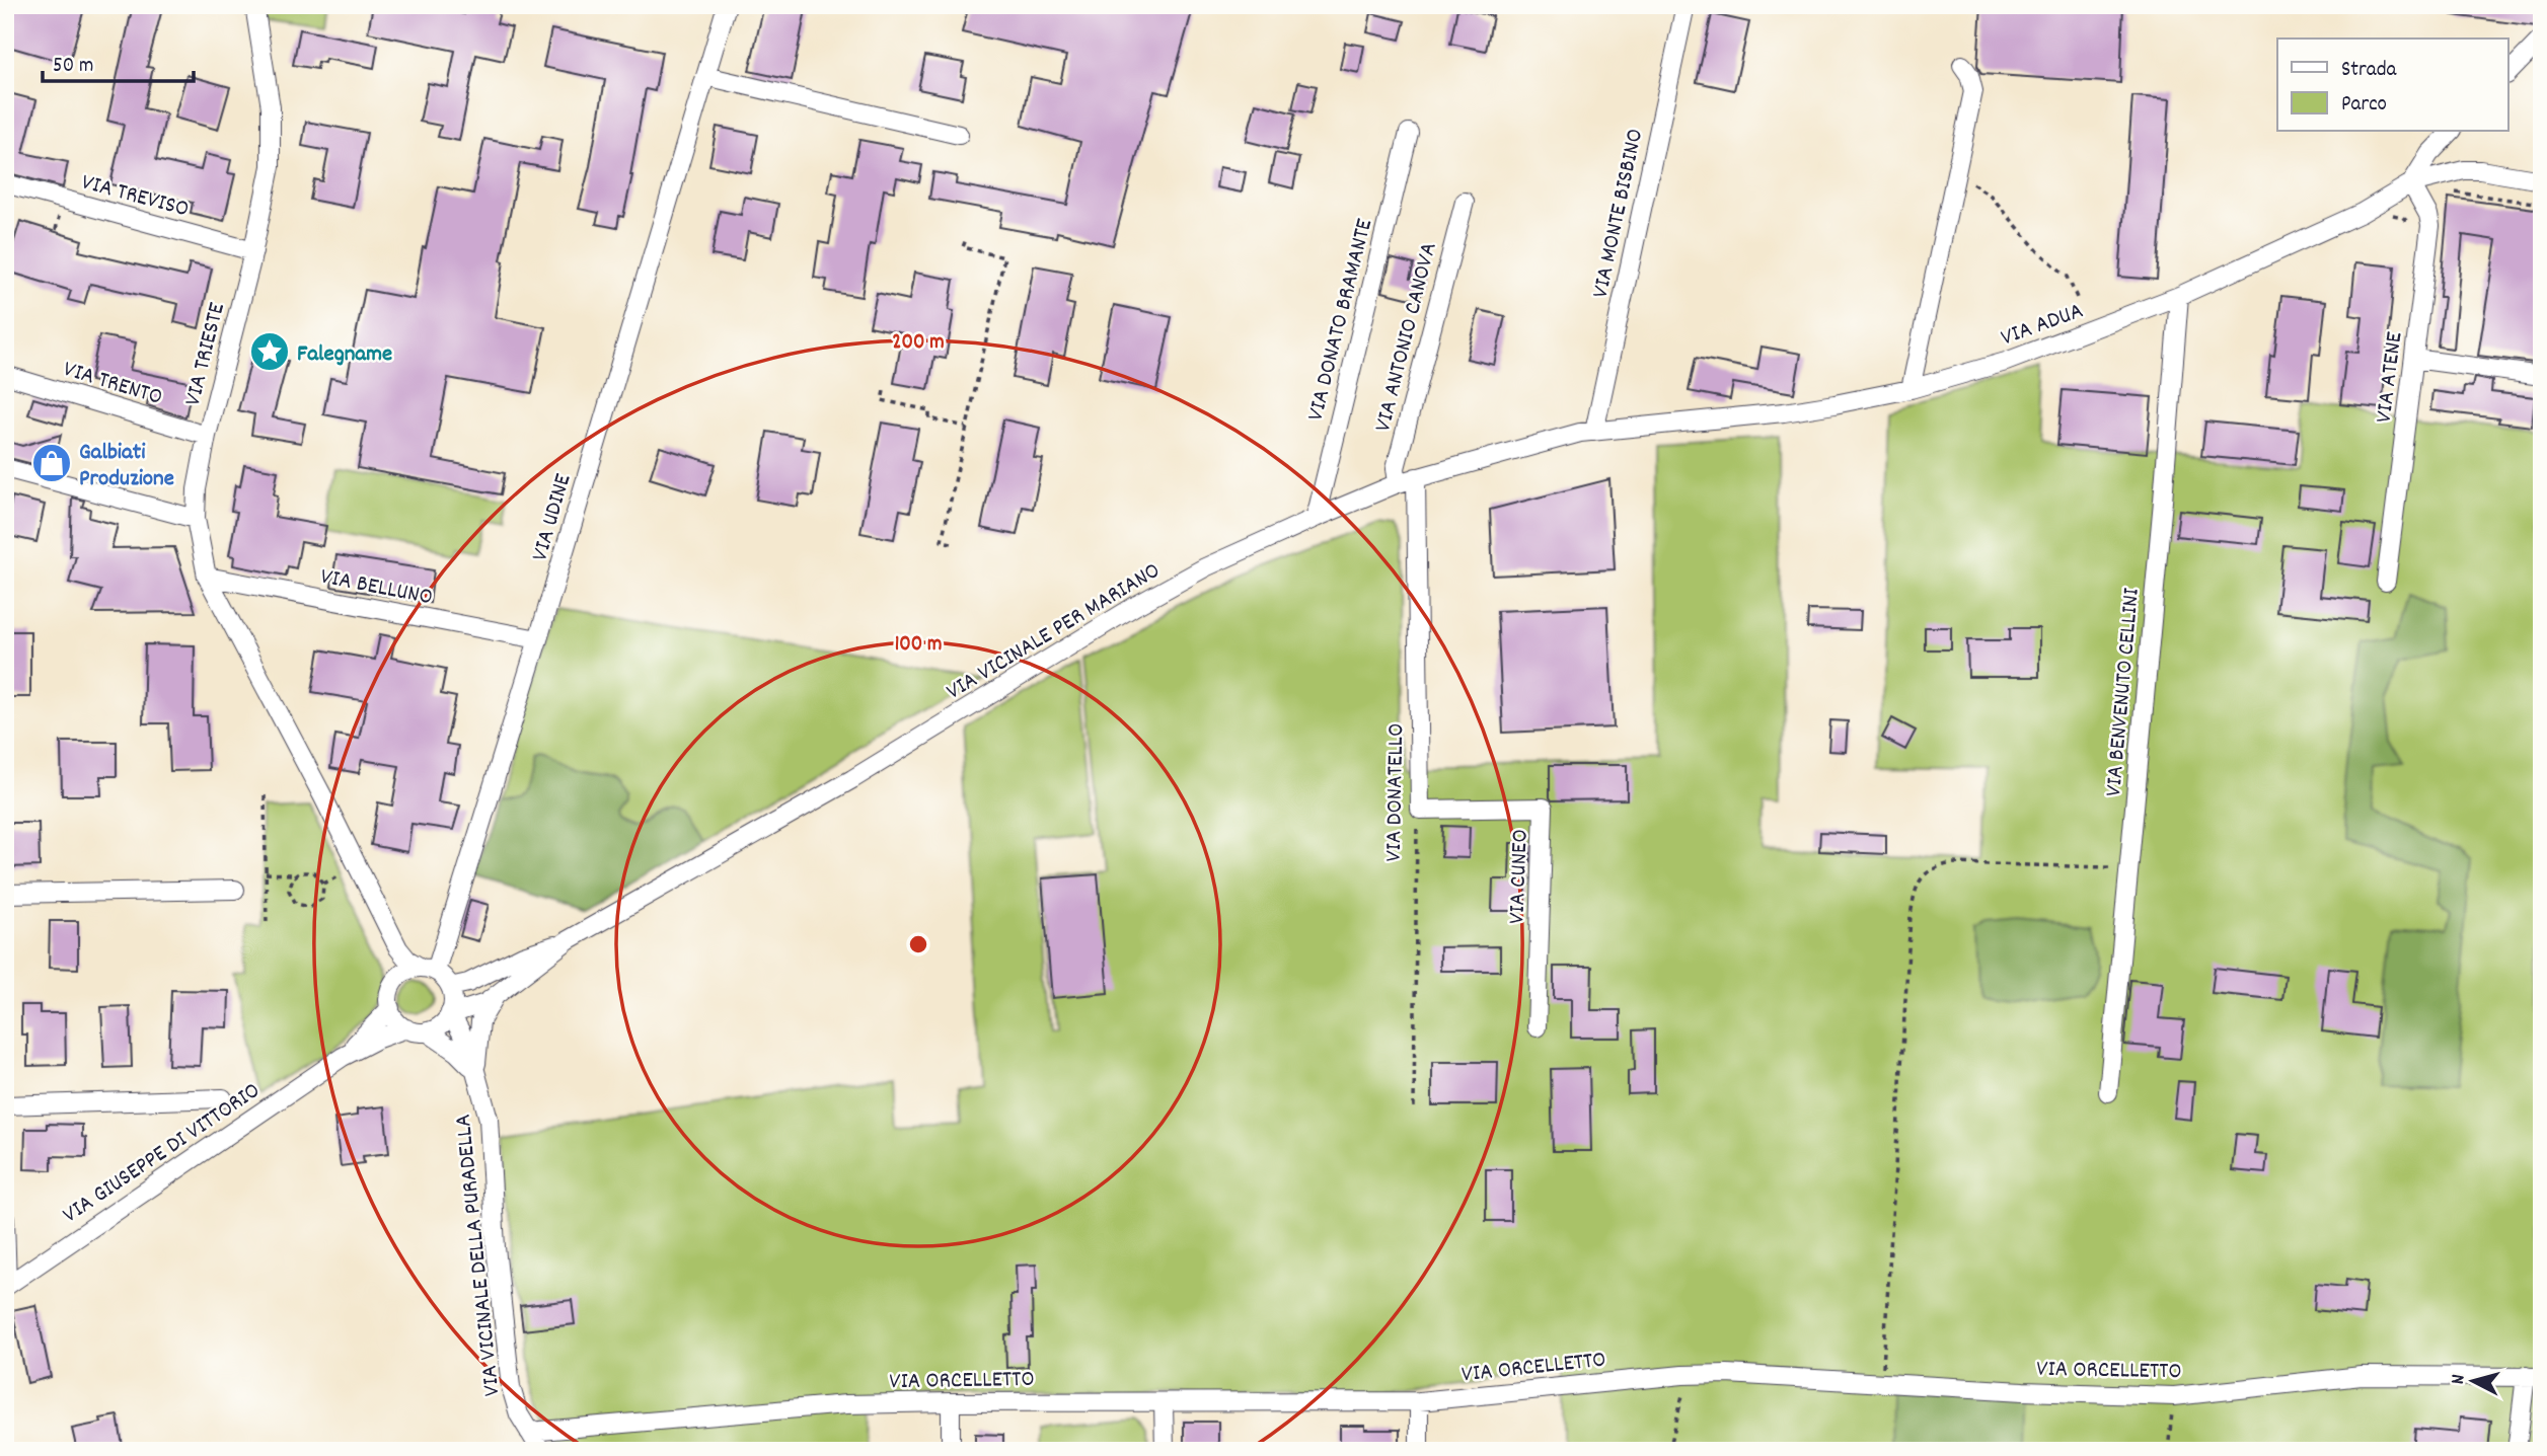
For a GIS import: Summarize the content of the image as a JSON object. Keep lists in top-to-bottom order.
{
  "streets": {
    "street": [
      "VIA TREVISO",
      "VIA MONTE BISBINO",
      "VIA DONATO BRAMANTE",
      "VIA ADUA",
      "VIA ANTONIO CANOVA",
      "VIA TRIESTE",
      "VIA ATENE",
      "VIA TRENTO",
      "VIA UDINE",
      "VIA BELLUNO",
      "VIA VICINALE PER MARIANO",
      "VIA BENVENUTO CELLINI",
      "VIA DONATELLO",
      "VIA CUNEO",
      "VIA GIUSEPPE DI VITTORIO",
      "VIA VICINALE DELLA PURADELLA",
      "VIA ORCELLETTO"
    ]
  },
  "crossings": [
    ["VIA TREVISO", "VIA TRIESTE"],
    ["VIA MONTE BISBINO", "VIA ADUA"],
    ["VIA MONTE BISBINO", "VIA VICINALE PER MARIANO"],
    ["VIA DONATO BRAMANTE", "VIA VICINALE PER MARIANO"],
    ["VIA ADUA", "VIA ATENE"],
    ["VIA ADUA", "VIA VICINALE PER MARIANO"],
    ["VIA ADUA", "VIA BENVENUTO CELLINI"],
    ["VIA ANTONIO CANOVA", "VIA VICINALE PER MARIANO"],
    ["VIA TRIESTE", "VIA TRENTO"],
    ["VIA TRIESTE", "VIA UDINE"],
    ["VIA TRIESTE", "VIA BELLUNO"],
    ["VIA TRIESTE", "VIA GIUSEPPE DI VITTORIO"],
    ["VIA TRIESTE", "VIA VICINALE DELLA PURADELLA"],
    ["VIA UDINE", "VIA BELLUNO"],
    ["VIA UDINE", "VIA GIUSEPPE DI VITTORIO"],
    ["VIA UDINE", "VIA VICINALE DELLA PURADELLA"],
    ["VIA VICINALE PER MARIANO", "VIA DONATELLO"],
    ["VIA DONATELLO", "VIA CUNEO"],
    ["VIA GIUSEPPE DI VITTORIO", "VIA VICINALE DELLA PURADELLA"],
    ["VIA VICINALE DELLA PURADELLA", "VIA ORCELLETTO"]
  ],
  "places": {
    "place": ["Falegname"],
    "shop": ["Galbiati Produzione"]
  },
  "legend": ["Strada", "Parco"],
  "scale_bar": "50 m",
  "north": "left",
  "rings": ["200 m", "100 m"]
}
